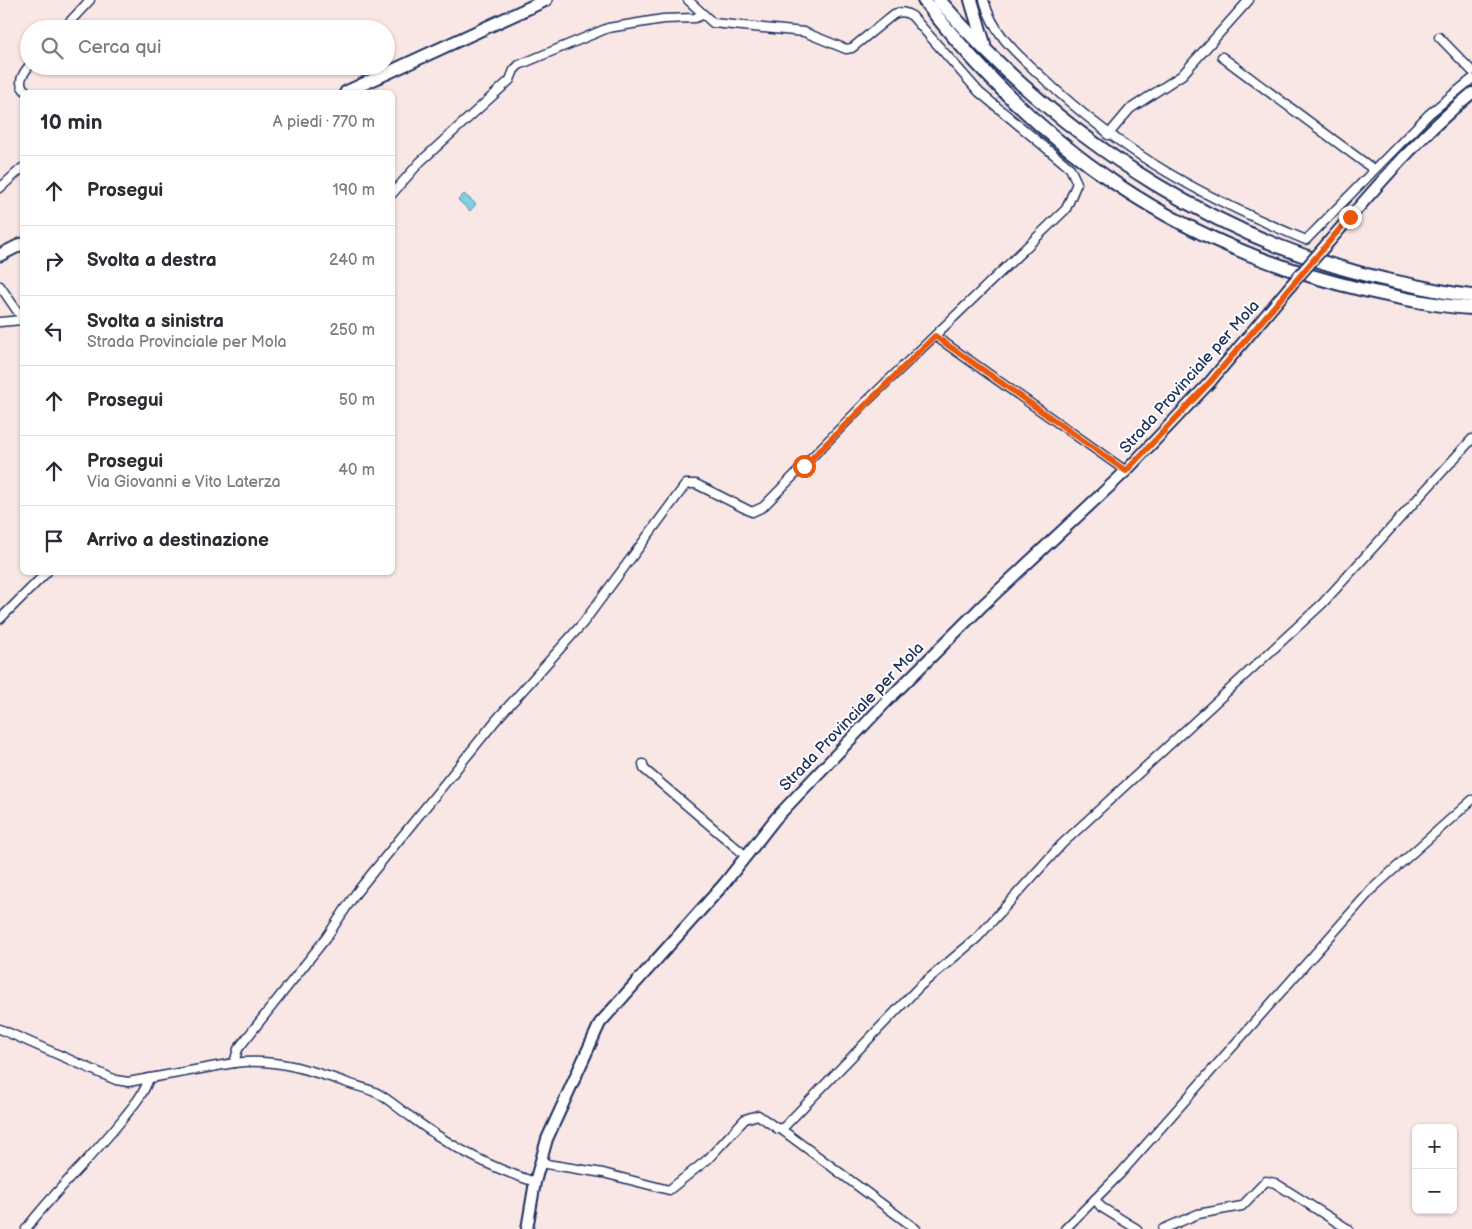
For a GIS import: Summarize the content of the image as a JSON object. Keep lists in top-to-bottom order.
{
  "streets": {
    "street": ["Strada Provinciale per Mola"]
  },
  "page": {
    "search": "Cerca qui",
    "heading": ["10 min", "A piedi · 770 m"],
    "list": [
      ["Prosegui", "190 m"],
      ["Svolta a destra", "240 m"],
      ["Svolta a sinistra", "Strada Provinciale per Mola", "250 m"],
      ["Prosegui", "50 m"],
      ["Prosegui", "Via Giovanni e Vito Laterza", "40 m"],
      "Arrivo a destinazione"
    ],
    "map_buttons": ["+", "−"]
  }
}
